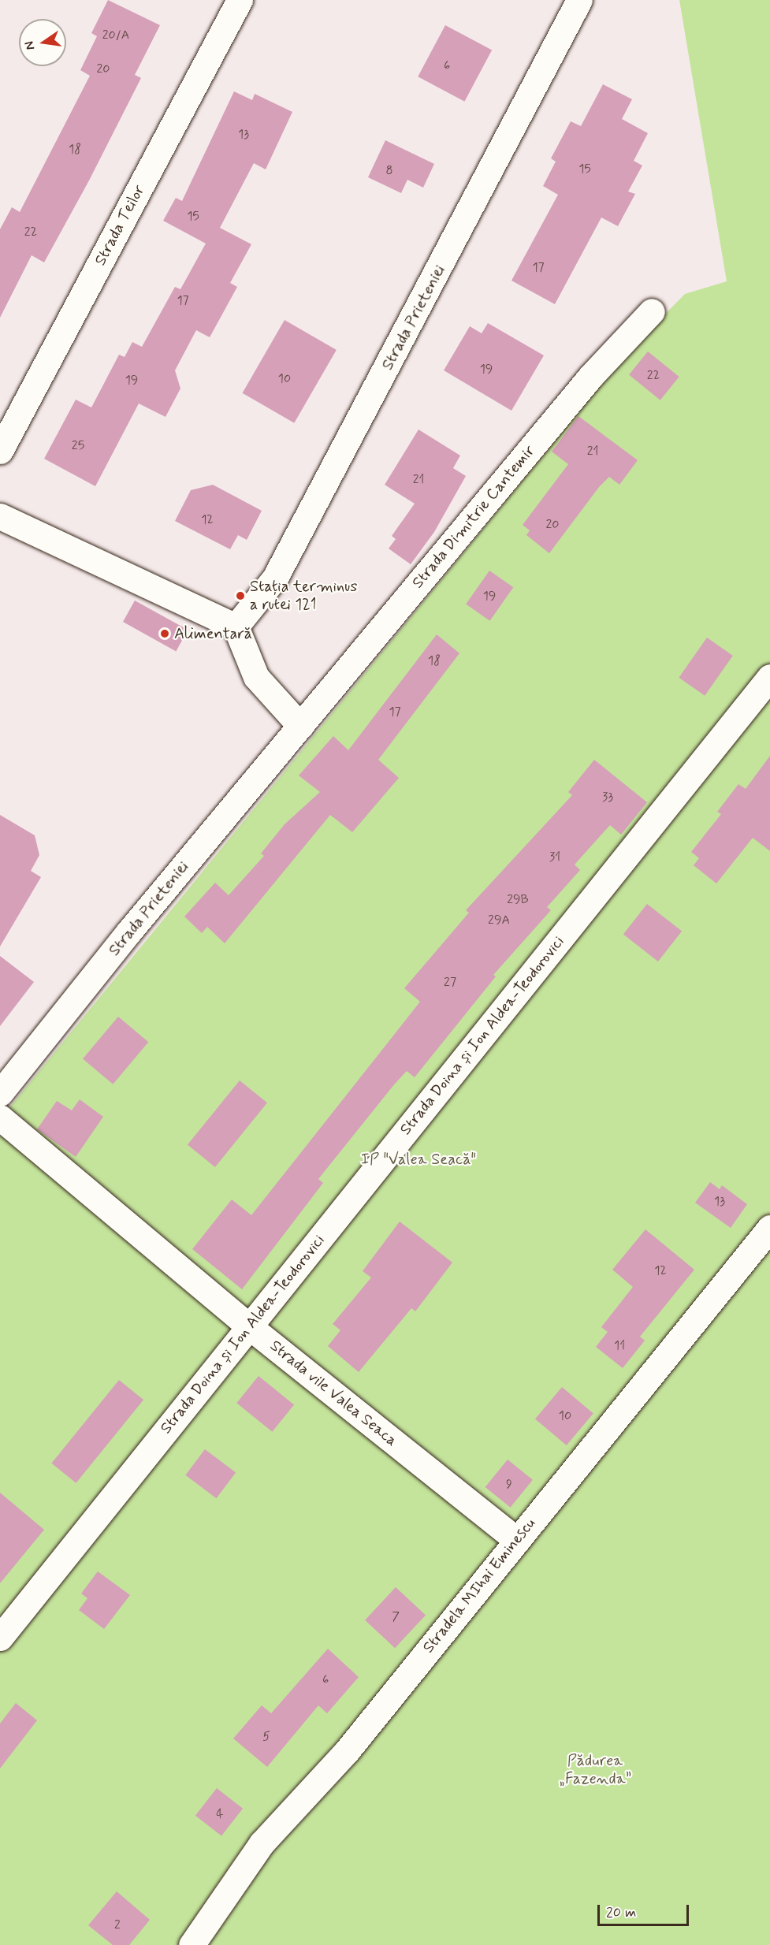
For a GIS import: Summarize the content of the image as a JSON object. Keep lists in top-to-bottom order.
{
  "streets": {
    "street": [
      "Strada Teilor",
      "Strada Prieteniei",
      "Strada Dimitrie Cantemir",
      "Strada Doina și Ion Aldea-Teodorovici",
      "Strada vile Valea Seaca",
      "Stradela MIhai Eminescu"
    ]
  },
  "crossings": [
    ["Strada Prieteniei", "Strada Dimitrie Cantemir"],
    ["Strada Doina și Ion Aldea-Teodorovici", "Strada vile Valea Seaca"],
    ["Strada vile Valea Seaca", "Stradela MIhai Eminescu"]
  ],
  "parks": ["IP \"Valea Seacă\"", "Pădurea „Fazenda”"],
  "places": ["Stația terminus a rutei 121", "Alimentară"],
  "house_numbers": [
    "20/A",
    "6",
    "20",
    "13",
    "18",
    "15",
    "8",
    "15",
    "22",
    "17",
    "17",
    "19",
    "22",
    "10",
    "19",
    "25",
    "21",
    "21",
    "12",
    "20",
    "19",
    "18",
    "17",
    "33",
    "31",
    "29B",
    "29A",
    "27",
    "13",
    "12",
    "11",
    "10",
    "9",
    "7",
    "6",
    "5",
    "4",
    "2"
  ],
  "scale_bar": "20 m",
  "north": "left"
}
